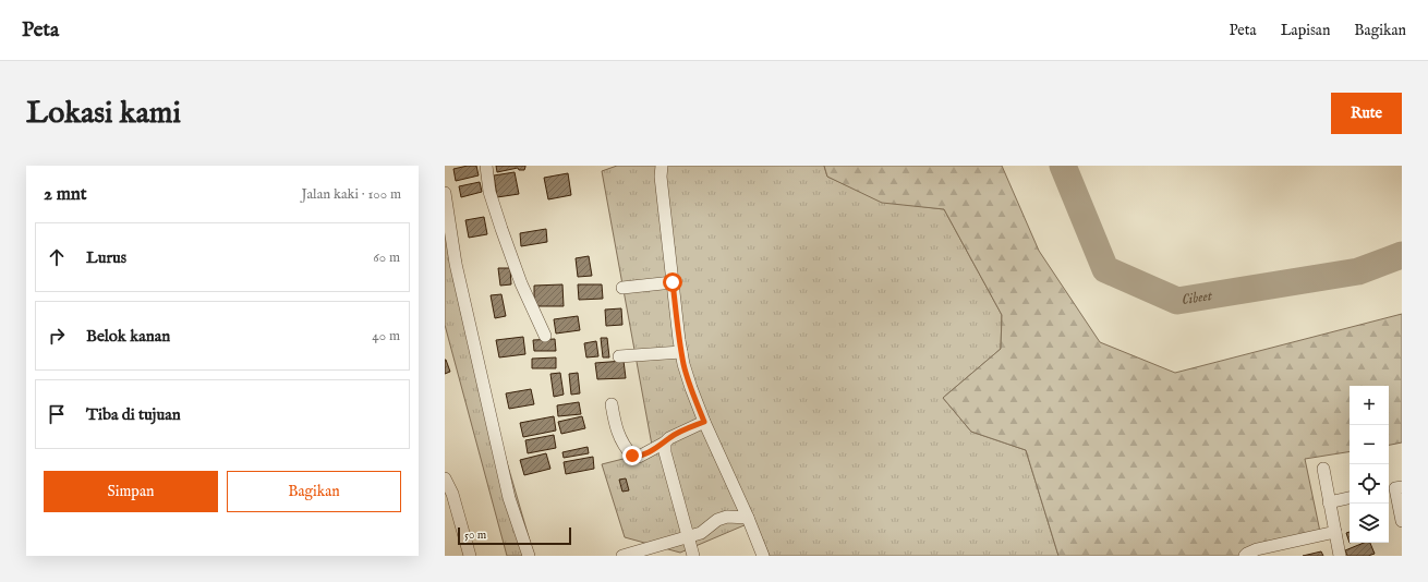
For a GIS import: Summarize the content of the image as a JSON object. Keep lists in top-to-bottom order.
{
  "water": ["Cibeet"],
  "scale_bar": "50 m",
  "page": {
    "header": "Peta",
    "nav": ["Peta", "Lapisan", "Bagikan"],
    "buttons": [
      "Rute",
      ["Simpan", "Bagikan"]
    ],
    "title": "Lokasi kami",
    "heading": ["2 mnt", "Jalan kaki · 100 m"],
    "list": [
      ["Lurus", "60 m"],
      ["Belok kanan", "40 m"],
      "Tiba di tujuan"
    ],
    "map_buttons": ["+", "−"],
    "scale": "50 m"
  }
}
